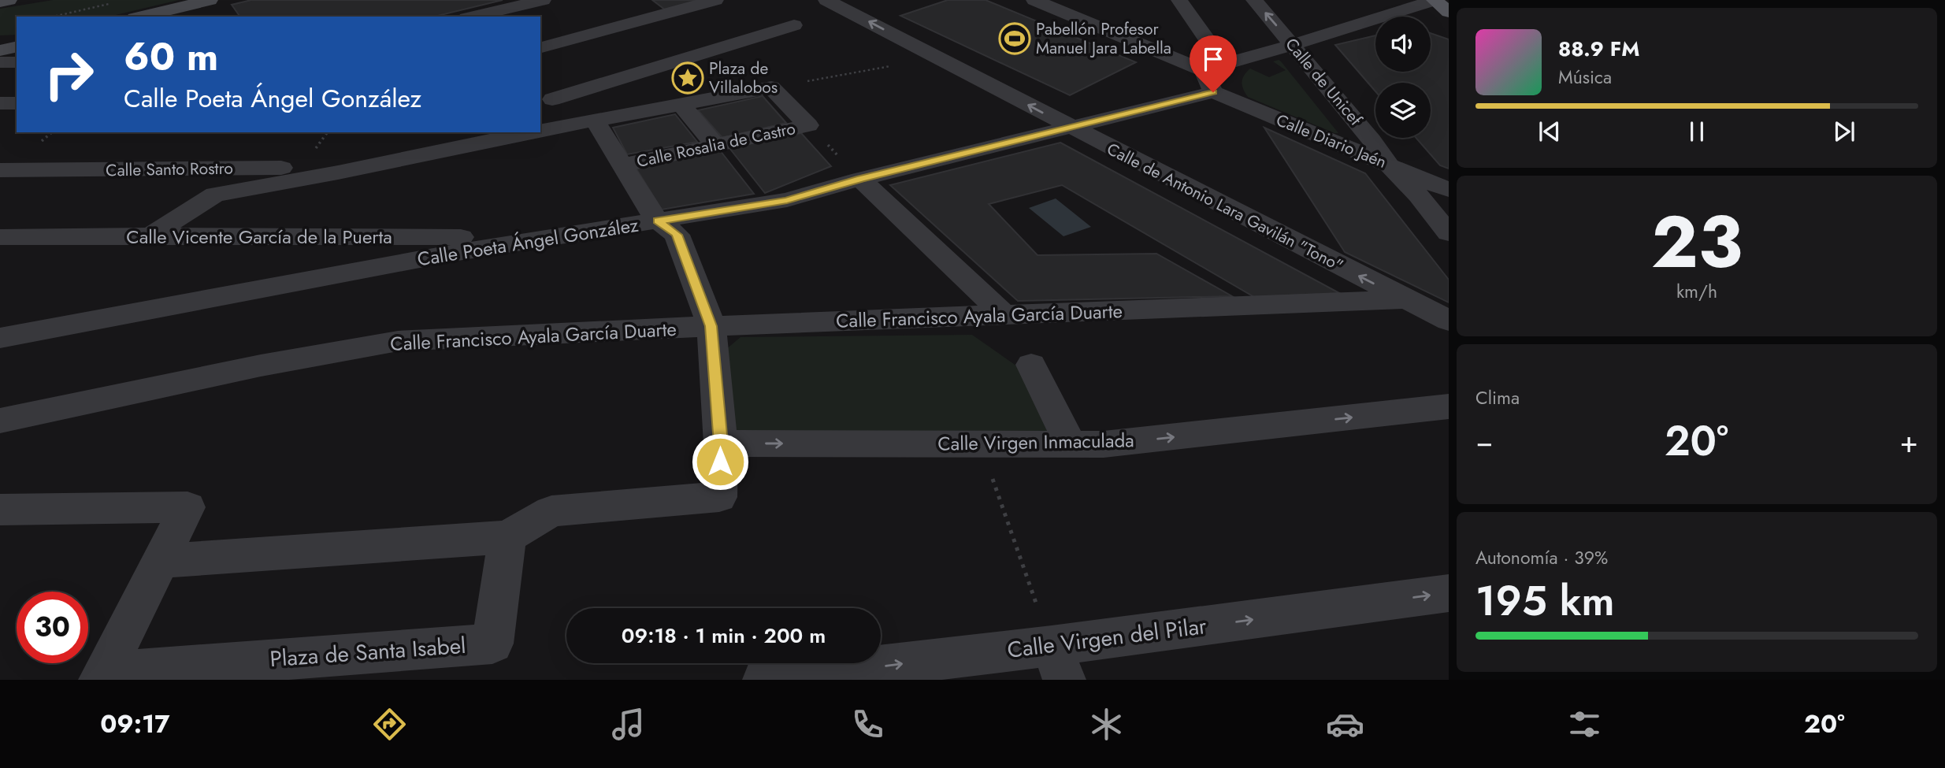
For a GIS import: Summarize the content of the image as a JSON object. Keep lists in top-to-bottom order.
{
  "streets": {
    "street": [
      "Calle de Unicef",
      "Calle Diario Jaén",
      "Calle Rosalia de Castro",
      "Calle Santo Rostro",
      "Calle de Antonio Lara Gavilán \"Tono\"",
      "Calle Vicente García de la Puerta",
      "Calle Poeta Ángel González",
      "Calle Francisco Ayala García Duarte",
      "Calle Virgen Inmaculada",
      "Calle Virgen del Pilar",
      "Plaza de Santa Isabel"
    ]
  },
  "crossings": [
    ["Calle de Unicef", "Calle Diario Jaén"],
    ["Calle de Unicef", "Calle Poeta Ángel González"],
    ["Calle Diario Jaén", "Calle Poeta Ángel González"],
    ["Calle Santo Rostro", "Calle Vicente García de la Puerta"],
    ["Calle de Antonio Lara Gavilán \"Tono\"", "Calle Poeta Ángel González"],
    ["Calle de Antonio Lara Gavilán \"Tono\"", "Calle Francisco Ayala García Duarte"],
    ["Calle Vicente García de la Puerta", "Calle Poeta Ángel González"]
  ],
  "one_way": ["Calle Virgen Inmaculada", "Calle Virgen del Pilar"],
  "places": {
    "sports": ["Pabellón Profesor Manuel Jara Labella"],
    "place": ["Plaza de Villalobos"]
  },
  "page": {
    "turn": ["60 m", "Calle Poeta Ángel González"],
    "song": ["88.9 FM", "Música"],
    "tile": [
      ["23", "km/h"],
      "Clima",
      ["Autonomía · 39%", "195 km"]
    ],
    "heat": ["−", "20°", "+"],
    "limit": "30",
    "trip": "09:18 · 1 min · 200 m",
    "tabs": ["09:17", "20°"]
  }
}
